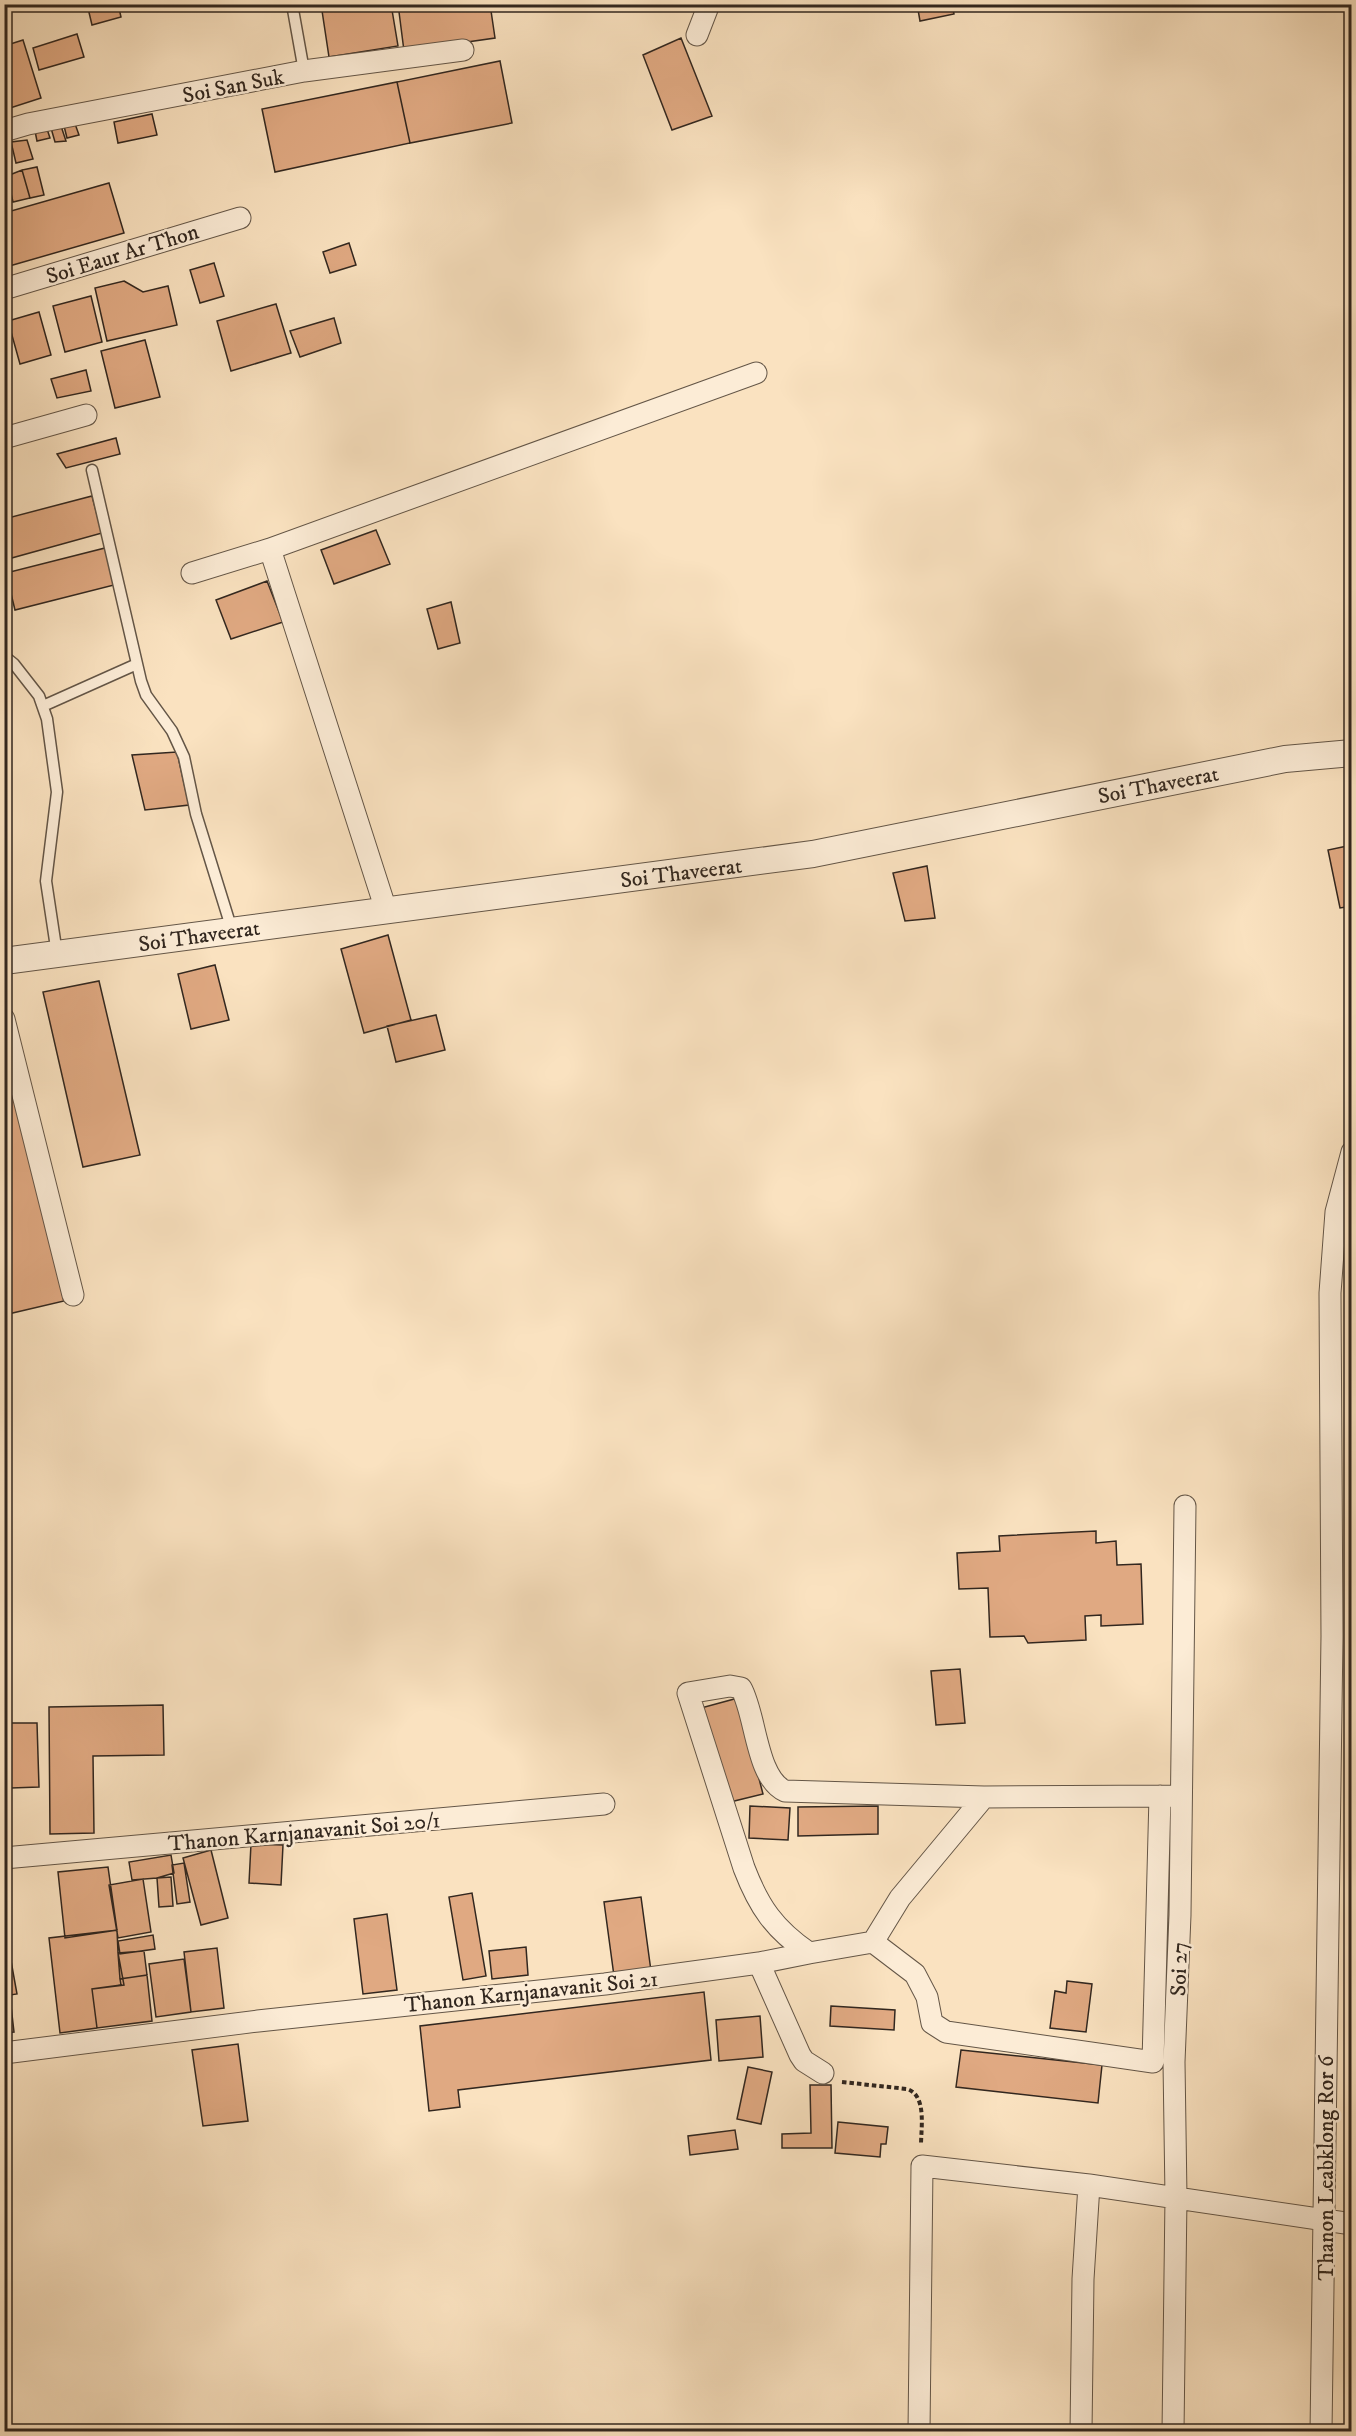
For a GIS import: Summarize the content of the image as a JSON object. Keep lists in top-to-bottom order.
{
  "streets": {
    "street": [
      "Soi San Suk",
      "Soi Eaur Ar Thon",
      "Soi Thaveerat",
      "Thanon Karnjanavanit Soi 20/1",
      "Soi 27",
      "Thanon Karnjanavanit Soi 21",
      "Thanon Leabklong Ror 6"
    ]
  }
}
